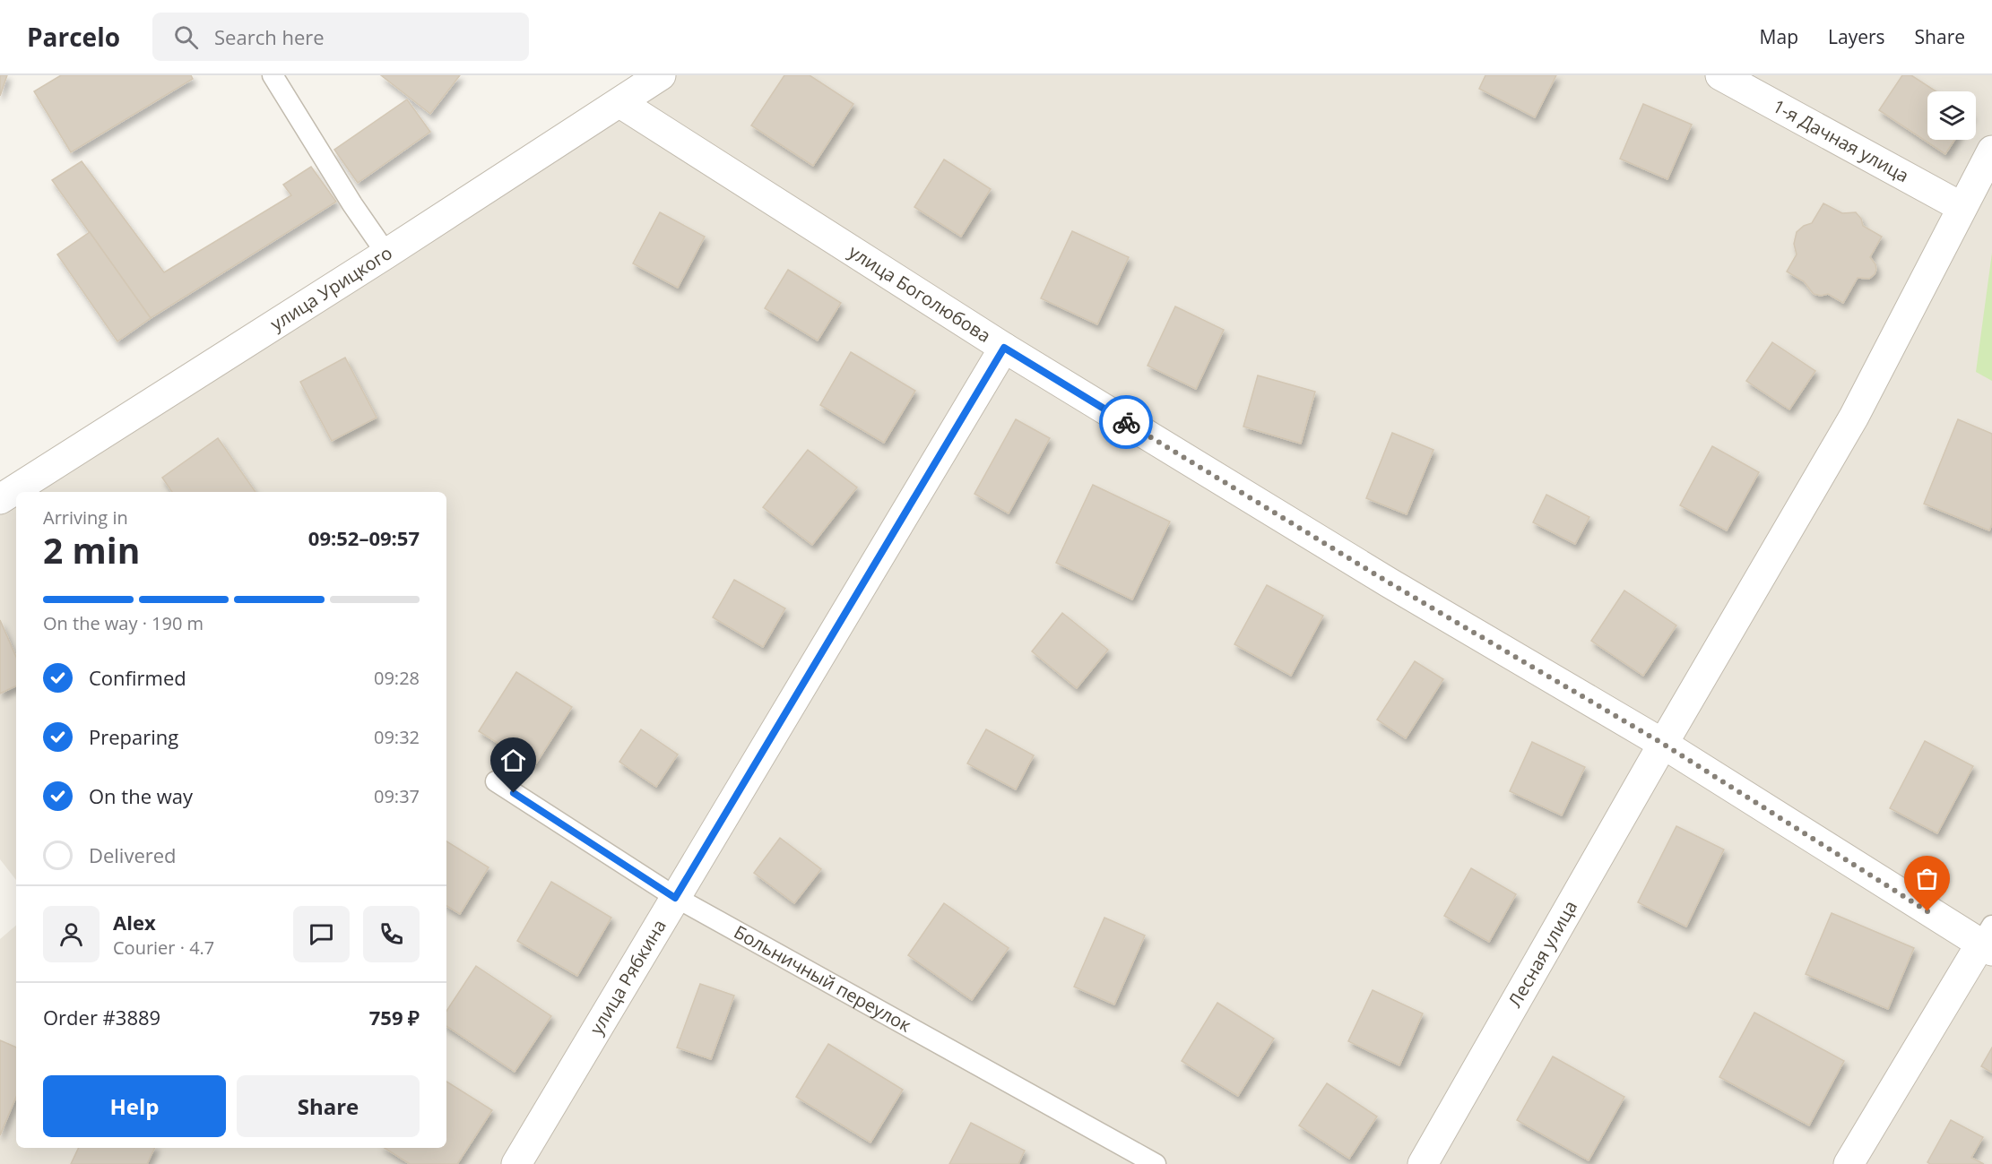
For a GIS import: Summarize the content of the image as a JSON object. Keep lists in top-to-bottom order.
{
  "streets": {
    "street": [
      "1-я Дачная улица",
      "улица Урицкого",
      "улица Боголюбова",
      "Лесная улица",
      "улица Рябкина"
    ],
    "lane": ["Больничный переулок"]
  },
  "crossings": [
    ["1-я Дачная улица", "Лесная улица"],
    ["улица Урицкого", "улица Боголюбова"],
    ["улица Боголюбова", "Лесная улица"],
    ["улица Боголюбова", "улица Рябкина"],
    ["улица Рябкина", "Больничный переулок"]
  ],
  "page": {
    "header": "Parcelo",
    "search": "Search here",
    "nav": ["Map", "Layers", "Share"],
    "heading": ["2 min", "Arriving in", "09:52–09:57"],
    "panel": [
      "Alex",
      "Courier · 4.7",
      "Order #3889",
      "759 ₽"
    ],
    "bar": "On the way · 190 m",
    "list": [
      ["Confirmed", "09:28"],
      ["Preparing", "09:32"],
      ["On the way", "09:37"],
      "Delivered"
    ],
    "buttons": ["Help", "Share"]
  }
}
